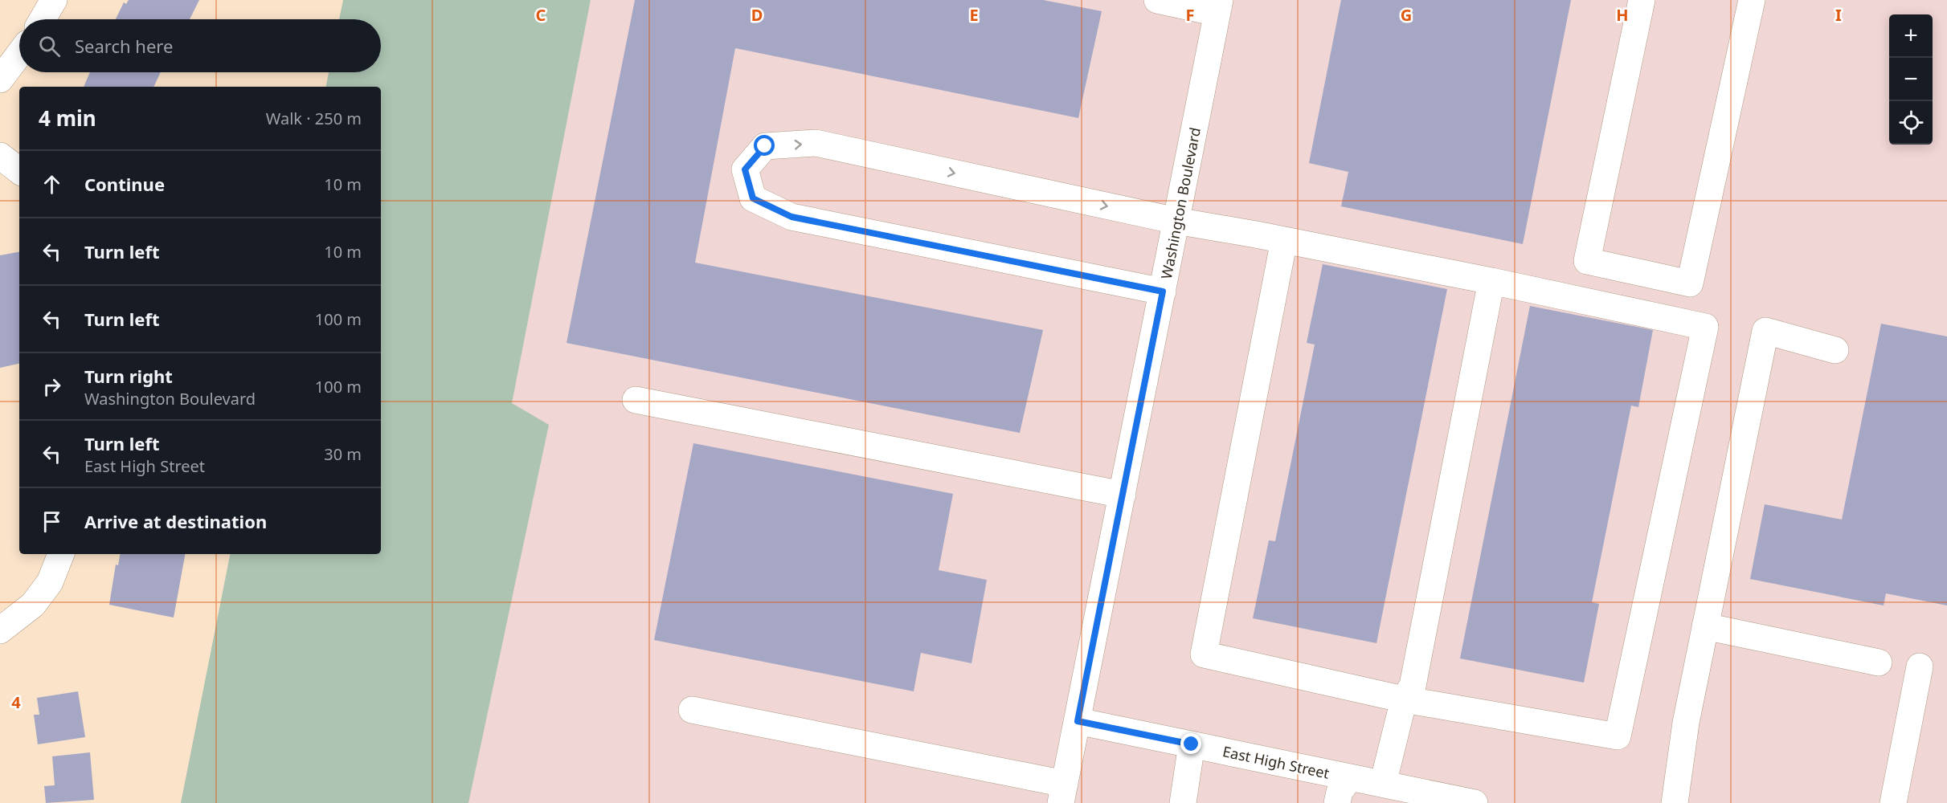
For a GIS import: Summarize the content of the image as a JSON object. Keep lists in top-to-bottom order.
{
  "streets": {
    "street": ["Washington Boulevard", "East High Street"]
  },
  "crossings": [
    ["Washington Boulevard", "East High Street"]
  ],
  "page": {
    "map_buttons": ["+", "−"],
    "search": "Search here",
    "heading": ["4 min", "Walk · 250 m"],
    "list": [
      ["Continue", "10 m"],
      ["Turn left", "10 m"],
      ["Turn left", "100 m"],
      ["Turn right", "Washington Boulevard", "100 m"],
      ["Turn left", "East High Street", "30 m"],
      "Arrive at destination"
    ]
  },
  "grid": {
    "columns": [
      "C",
      "D",
      "E",
      "F",
      "G",
      "H",
      "I"
    ],
    "rows": ["4"]
  }
}
